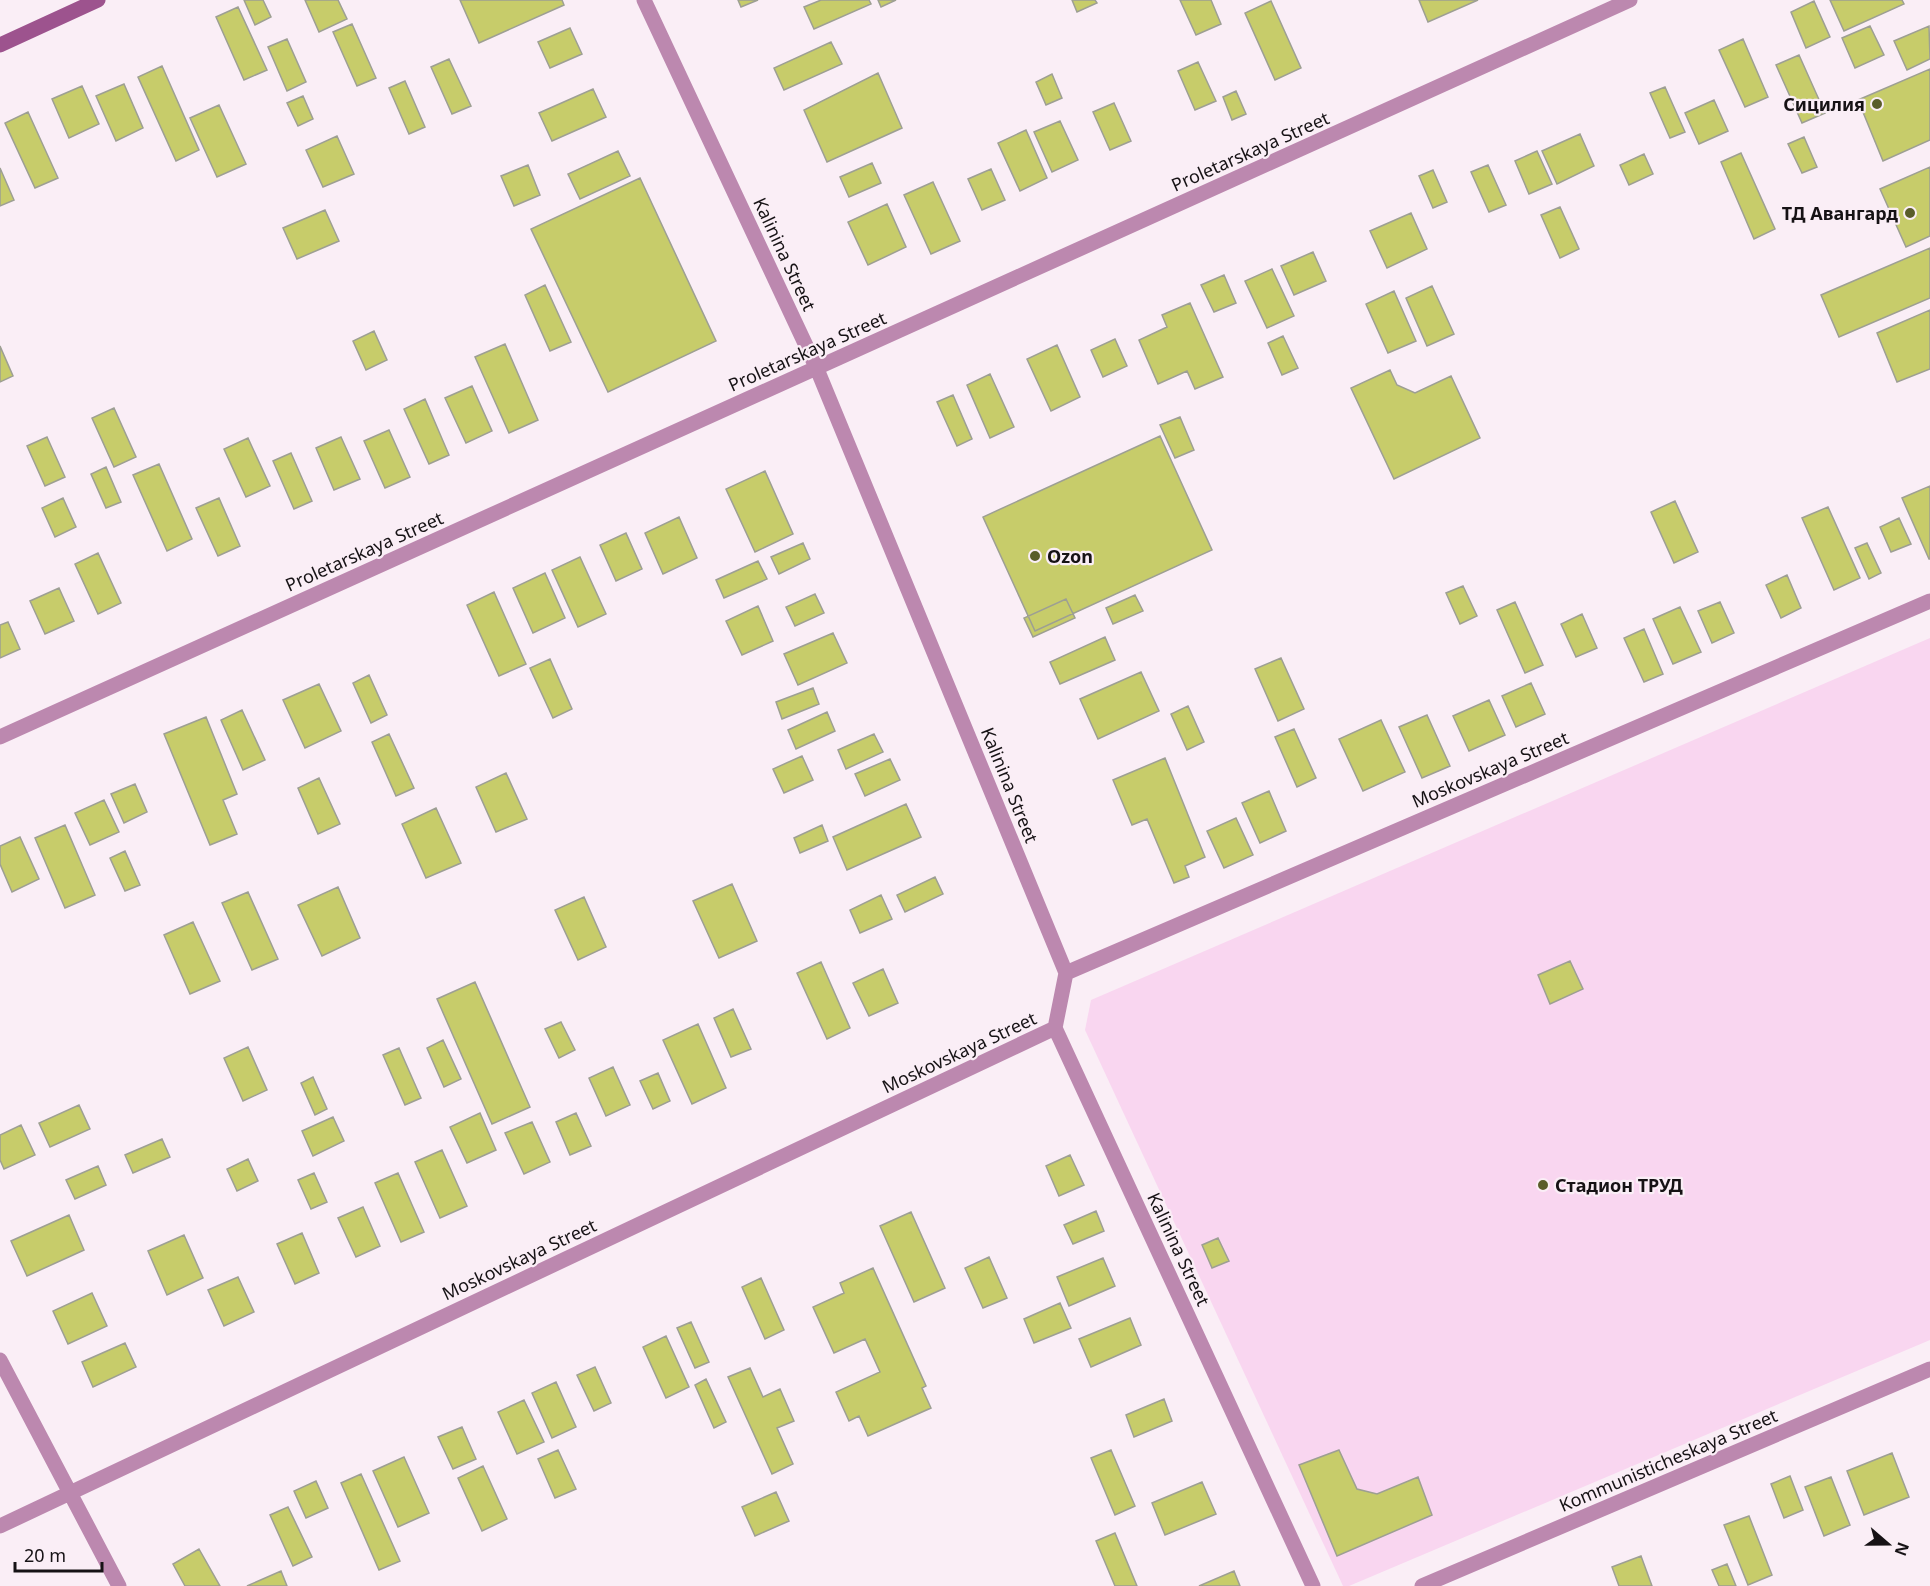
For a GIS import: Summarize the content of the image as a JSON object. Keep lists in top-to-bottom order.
{
  "streets": {
    "street": [
      "Proletarskaya Street",
      "Kalinina Street",
      "Moskovskaya Street",
      "Kommunisticheskaya Street"
    ]
  },
  "crossings": [
    ["Proletarskaya Street", "Kalinina Street"],
    ["Kalinina Street", "Moskovskaya Street"]
  ],
  "places": [
    "Сицилия",
    "ТД Авангард",
    "Ozon",
    "Стадион ТРУД"
  ],
  "scale_bar": "20 m",
  "north": "right"
}
